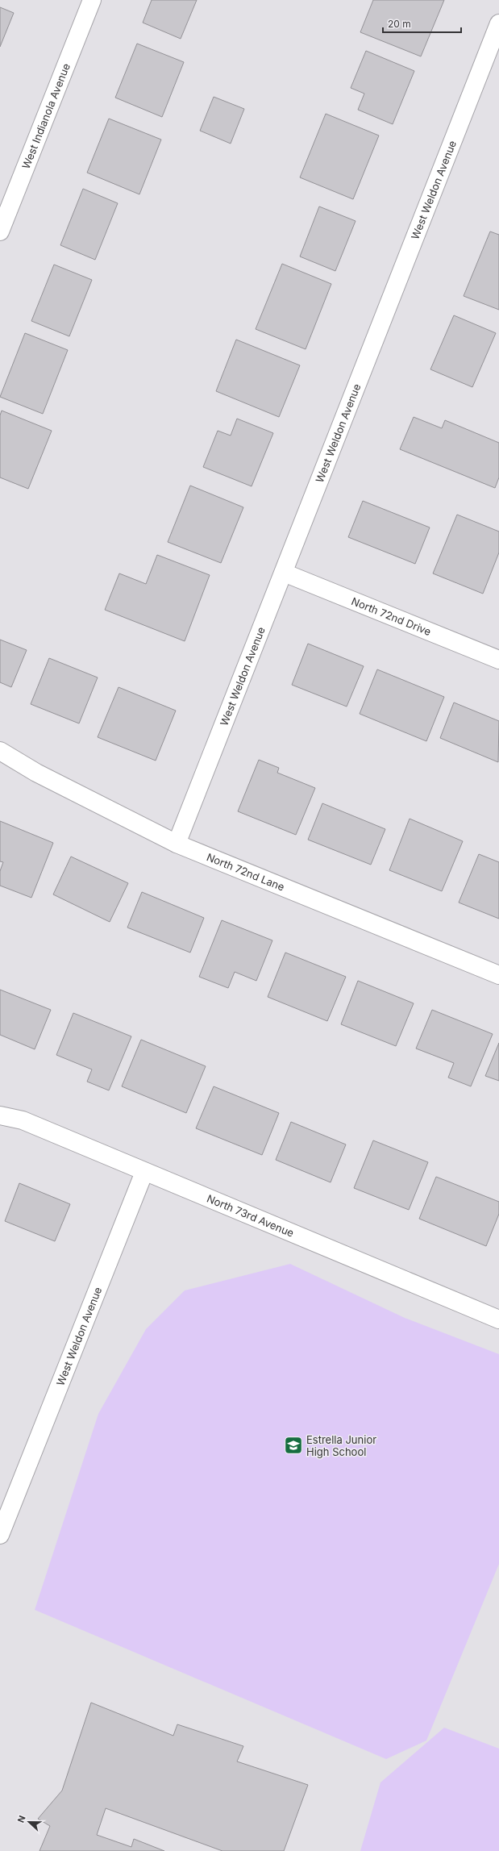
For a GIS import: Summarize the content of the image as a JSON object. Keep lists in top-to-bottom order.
{
  "streets": {
    "street": [
      "West Indianola Avenue",
      "West Weldon Avenue",
      "North 72nd Drive",
      "North 72nd Lane",
      "North 73rd Avenue"
    ]
  },
  "crossings": [
    ["West Weldon Avenue", "North 72nd Drive"],
    ["West Weldon Avenue", "North 72nd Lane"],
    ["West Weldon Avenue", "North 73rd Avenue"]
  ],
  "places": {
    "school or university": ["Estrella Junior High School"]
  },
  "scale_bar": "20 m",
  "north": "left"
}
